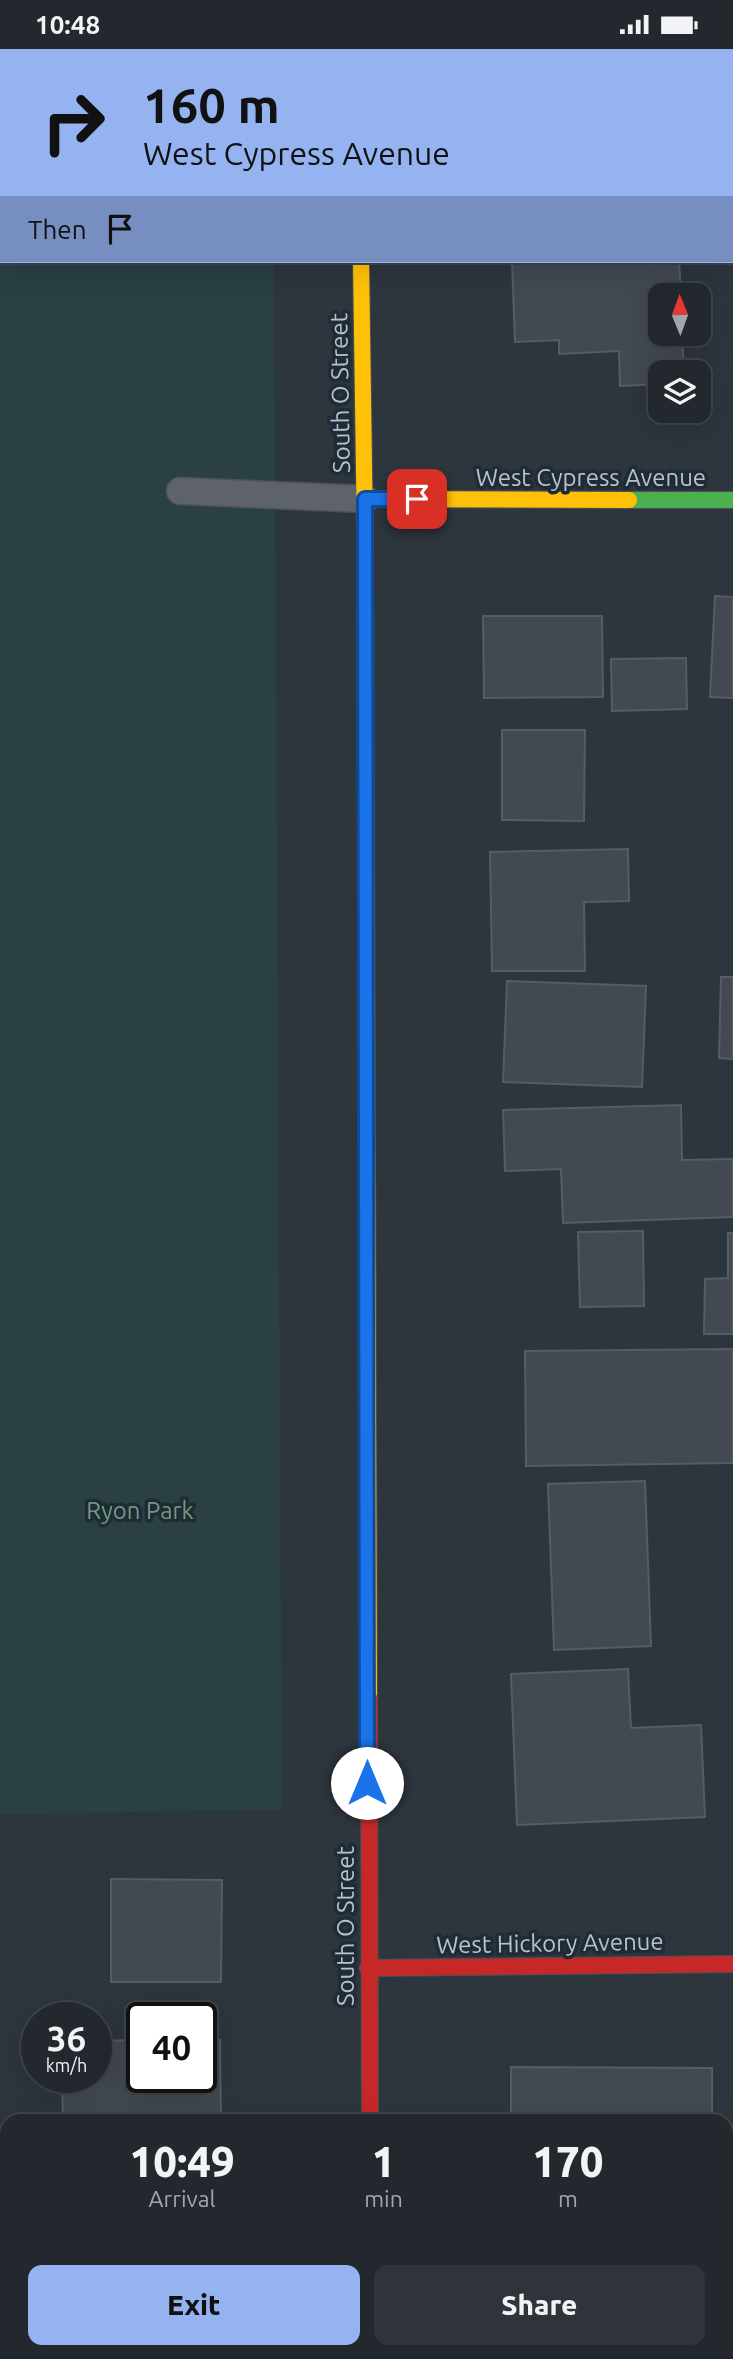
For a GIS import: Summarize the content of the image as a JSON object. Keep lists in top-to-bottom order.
{
  "streets": {
    "street": ["South O Street", "West Cypress Avenue", "West Hickory Avenue"]
  },
  "crossings": [
    ["South O Street", "West Cypress Avenue"],
    ["South O Street", "West Hickory Avenue"]
  ],
  "parks": ["Ryon Park"],
  "north": "top",
  "page": {
    "status": "10:48",
    "turn": ["160 m", "West Cypress Avenue"],
    "then": "Then",
    "speed": "36 km/h",
    "limit": "40",
    "eta": [
      "10:49",
      "Arrival",
      "1",
      "min",
      "170",
      "m"
    ],
    "buttons": ["Exit", "Share"]
  }
}
